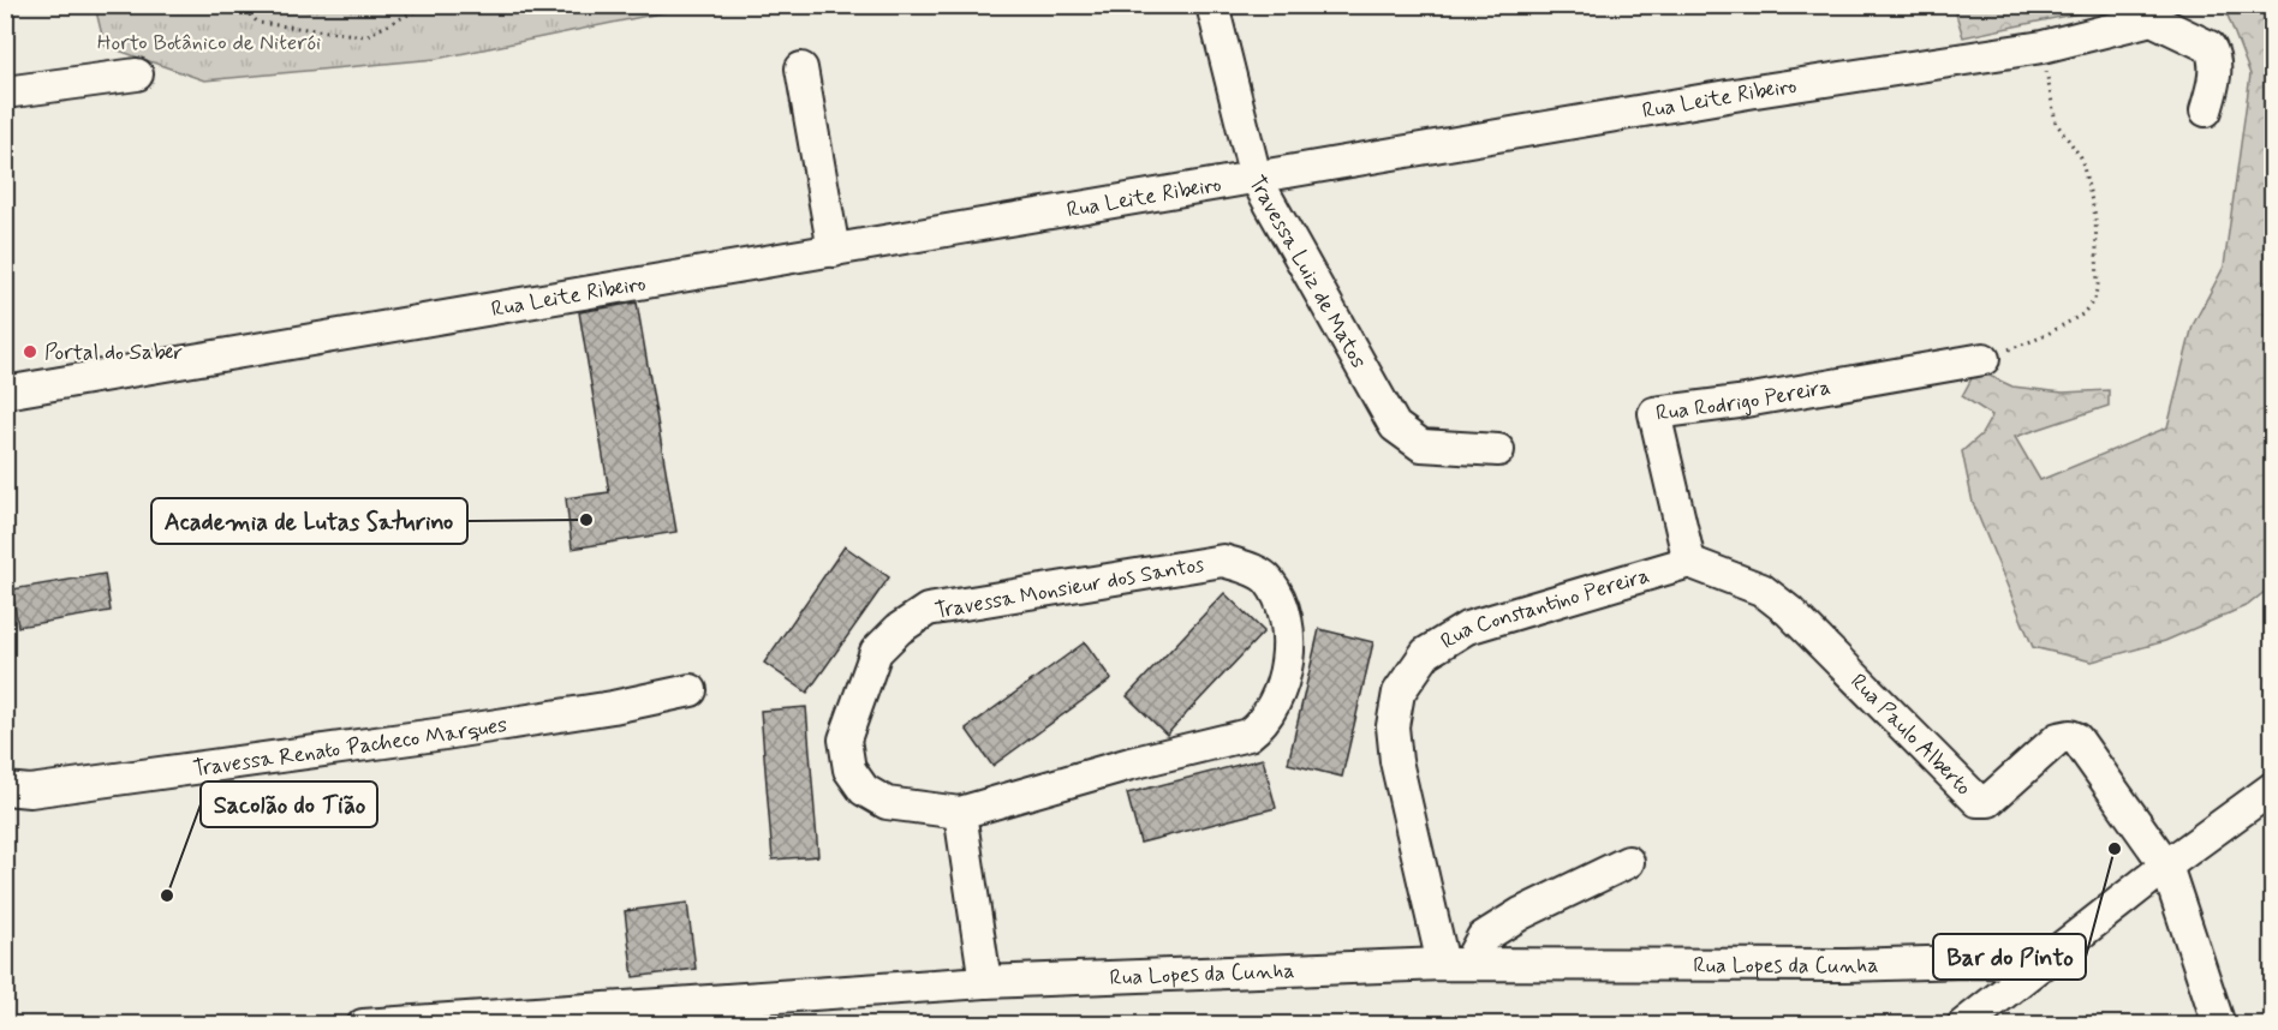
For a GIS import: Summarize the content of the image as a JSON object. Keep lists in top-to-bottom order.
{
  "streets": {
    "street": [
      "Rua Leite Ribeiro",
      "Travessa Luiz de Matos",
      "Rua Rodrigo Pereira",
      "Travessa Monsieur dos Santos",
      "Rua Constantino Pereira",
      "Rua Paulo Alberto",
      "Travessa Renato Pacheco Marques",
      "Rua Lopes da Cunha"
    ]
  },
  "crossings": [
    ["Rua Leite Ribeiro", "Travessa Luiz de Matos"],
    ["Rua Rodrigo Pereira", "Rua Constantino Pereira"],
    ["Rua Rodrigo Pereira", "Rua Paulo Alberto"],
    ["Rua Constantino Pereira", "Rua Paulo Alberto"],
    ["Rua Constantino Pereira", "Rua Lopes da Cunha"]
  ],
  "parks": ["Horto Botânico de Niterói"],
  "places": [
    "Portal do Saber",
    "Academia de Lutas Saturino",
    "Bar do Pinto",
    "Sacolão do Tião"
  ]
}
